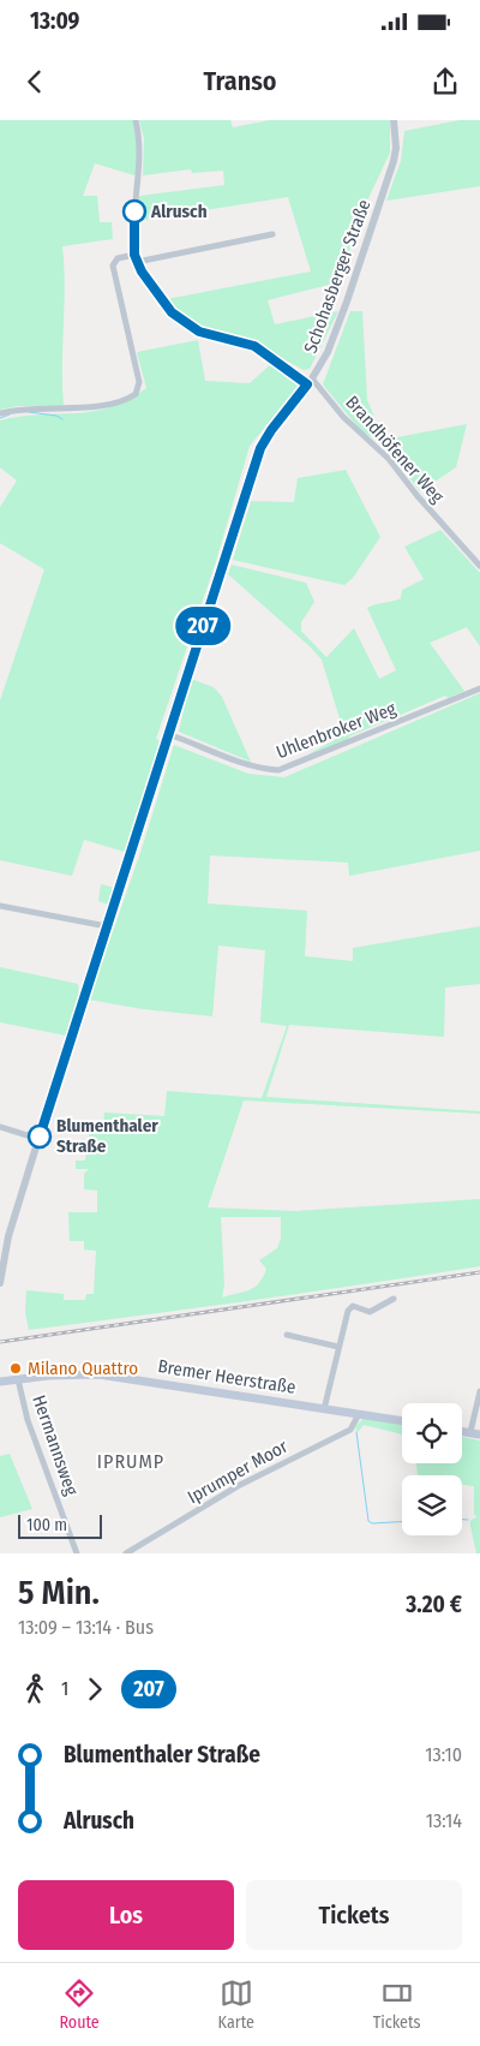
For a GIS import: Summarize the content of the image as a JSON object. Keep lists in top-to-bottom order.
{
  "streets": {
    "main road": ["Bremer Heerstraße"],
    "street": [
      "Schohasberger Straße",
      "Brandhöfener Weg",
      "Uhlenbroker Weg",
      "Hermannsweg",
      "Iprumper Moor"
    ]
  },
  "crossings": [
    ["Schohasberger Straße", "Brandhöfener Weg"],
    ["Schohasberger Straße", "Uhlenbroker Weg"],
    ["Bremer Heerstraße", "Hermannsweg"],
    ["Bremer Heerstraße", "Iprumper Moor"]
  ],
  "districts": ["IPRUMP"],
  "places": ["Alrusch", "Blumenthaler Straße", "Milano Quattro"],
  "lines": ["bus line 207"],
  "scale_bar": "100 m",
  "page": {
    "status": "13:09",
    "header": "Transo",
    "on_map": "207",
    "scale": "100 m",
    "heading": ["5 Min.", "13:09 – 13:14 · Bus", "3.20 €"],
    "legs": ["1", "207"],
    "list": [
      {
        "name": "Blumenthaler Straße",
        "value": "13:10"
      },
      {
        "name": "Alrusch",
        "value": "13:14"
      }
    ],
    "buttons": ["Los", "Tickets"],
    "tabs": ["Route", "Karte", "Tickets"]
  }
}
